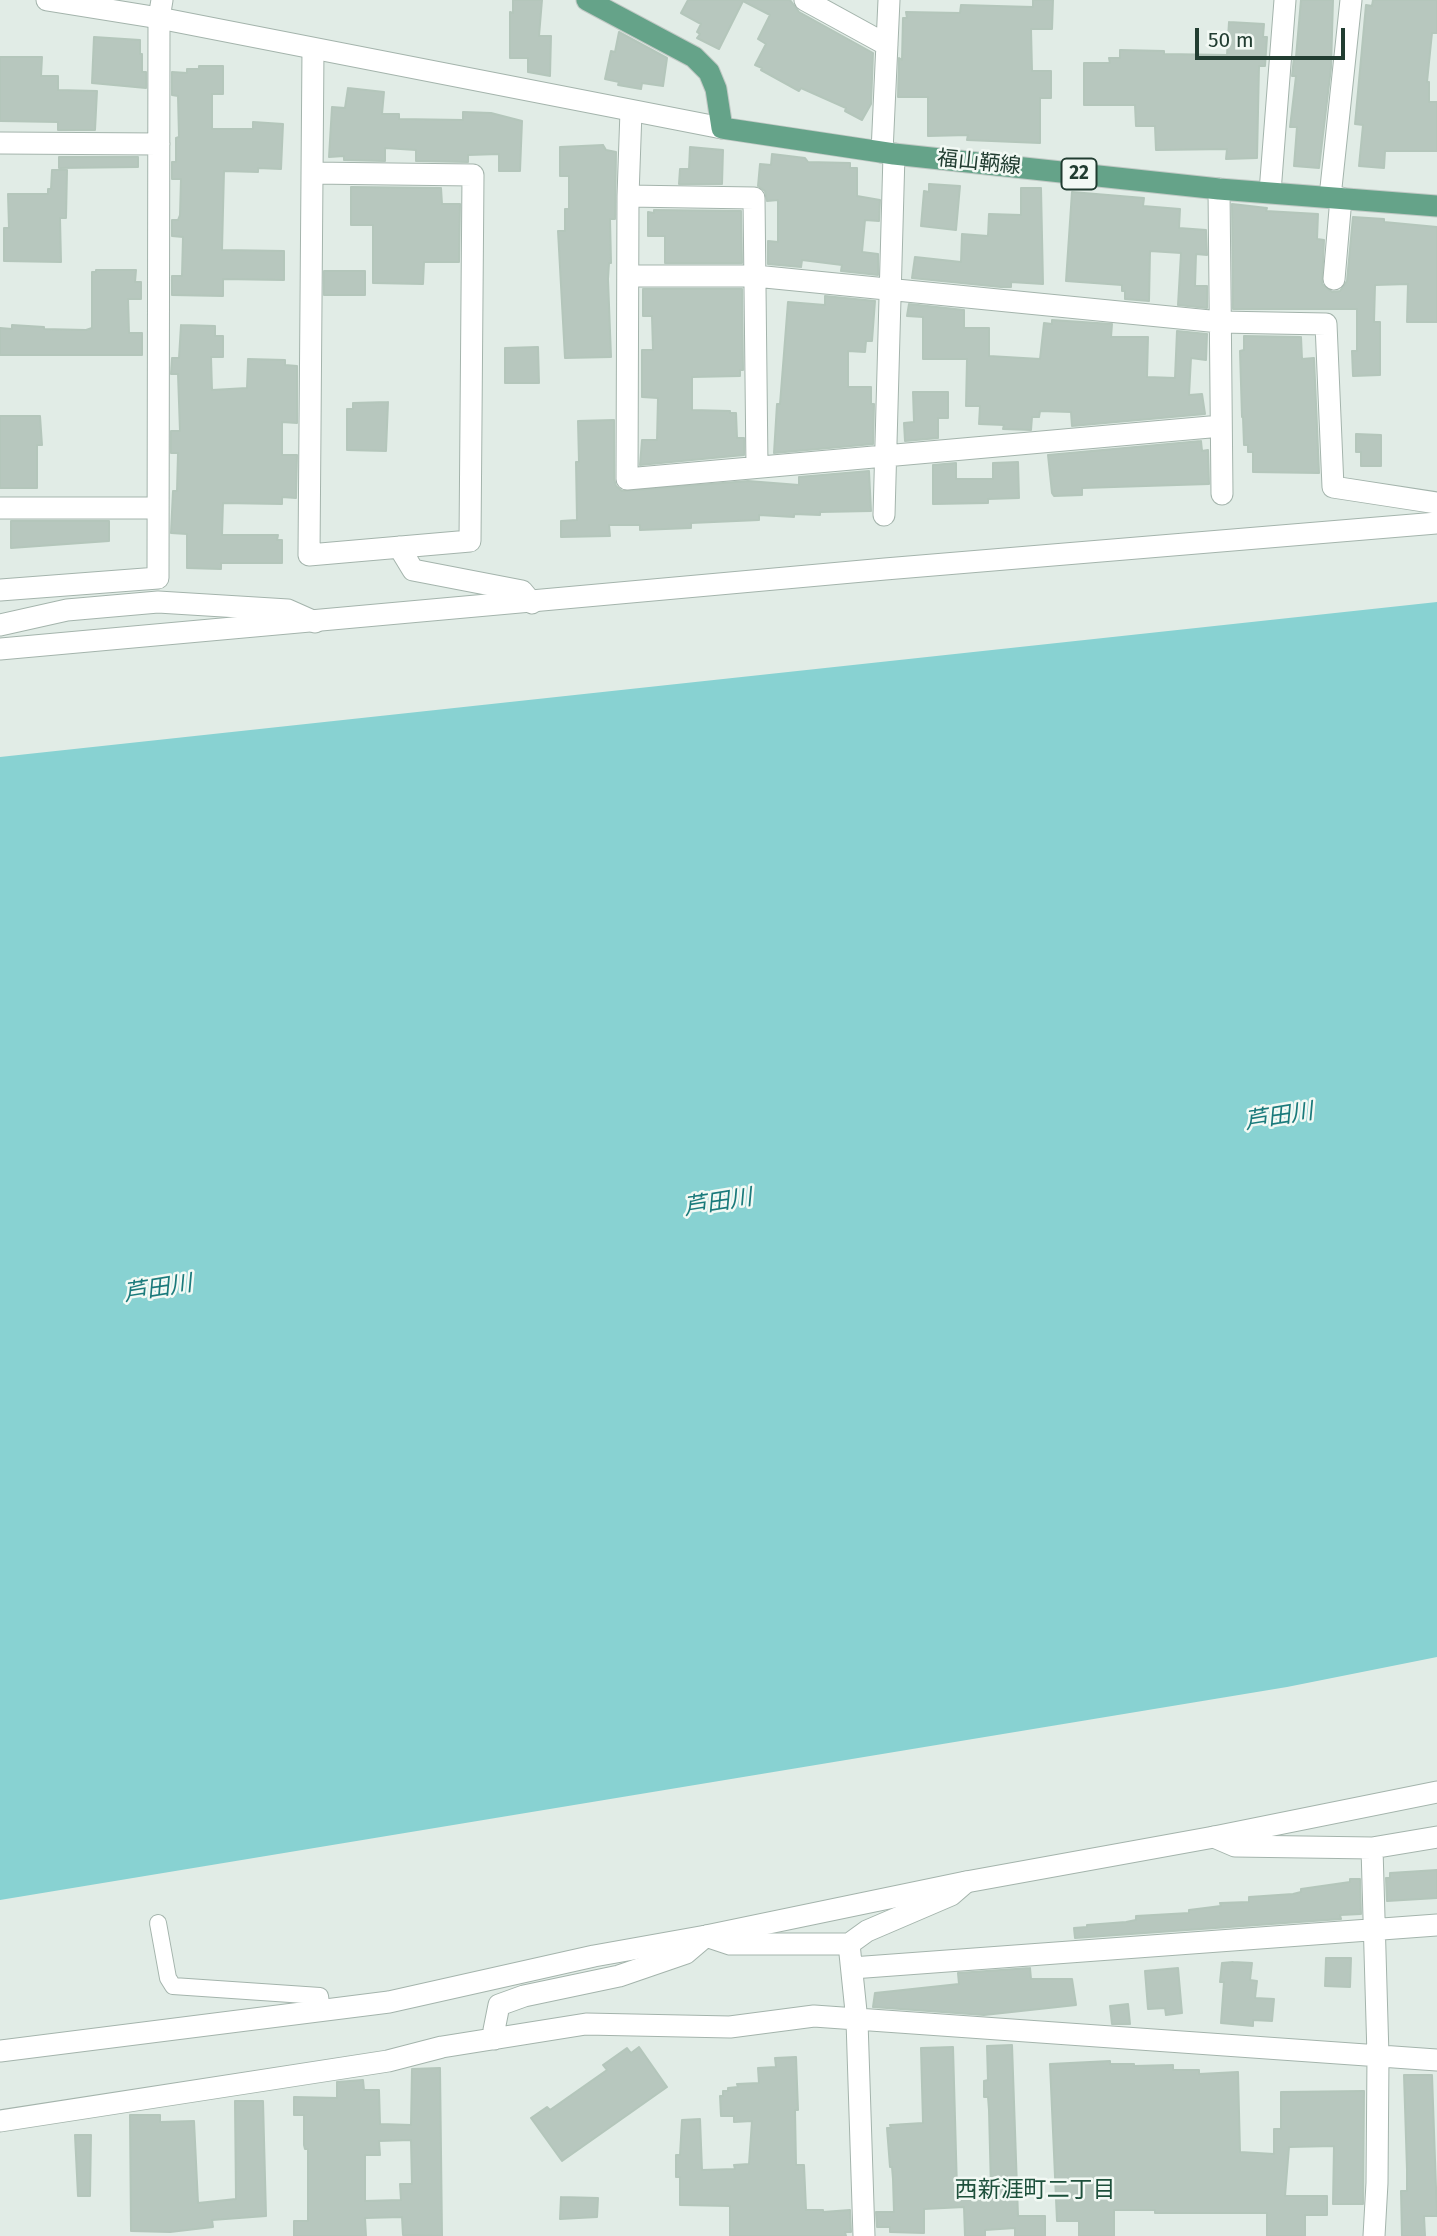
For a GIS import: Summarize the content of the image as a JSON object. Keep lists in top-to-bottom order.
{
  "streets": {
    "main road": ["福山鞆線", "22"]
  },
  "districts": ["西新涯町二丁目"],
  "water": ["芦田川"],
  "scale_bar": "50 m"
}
